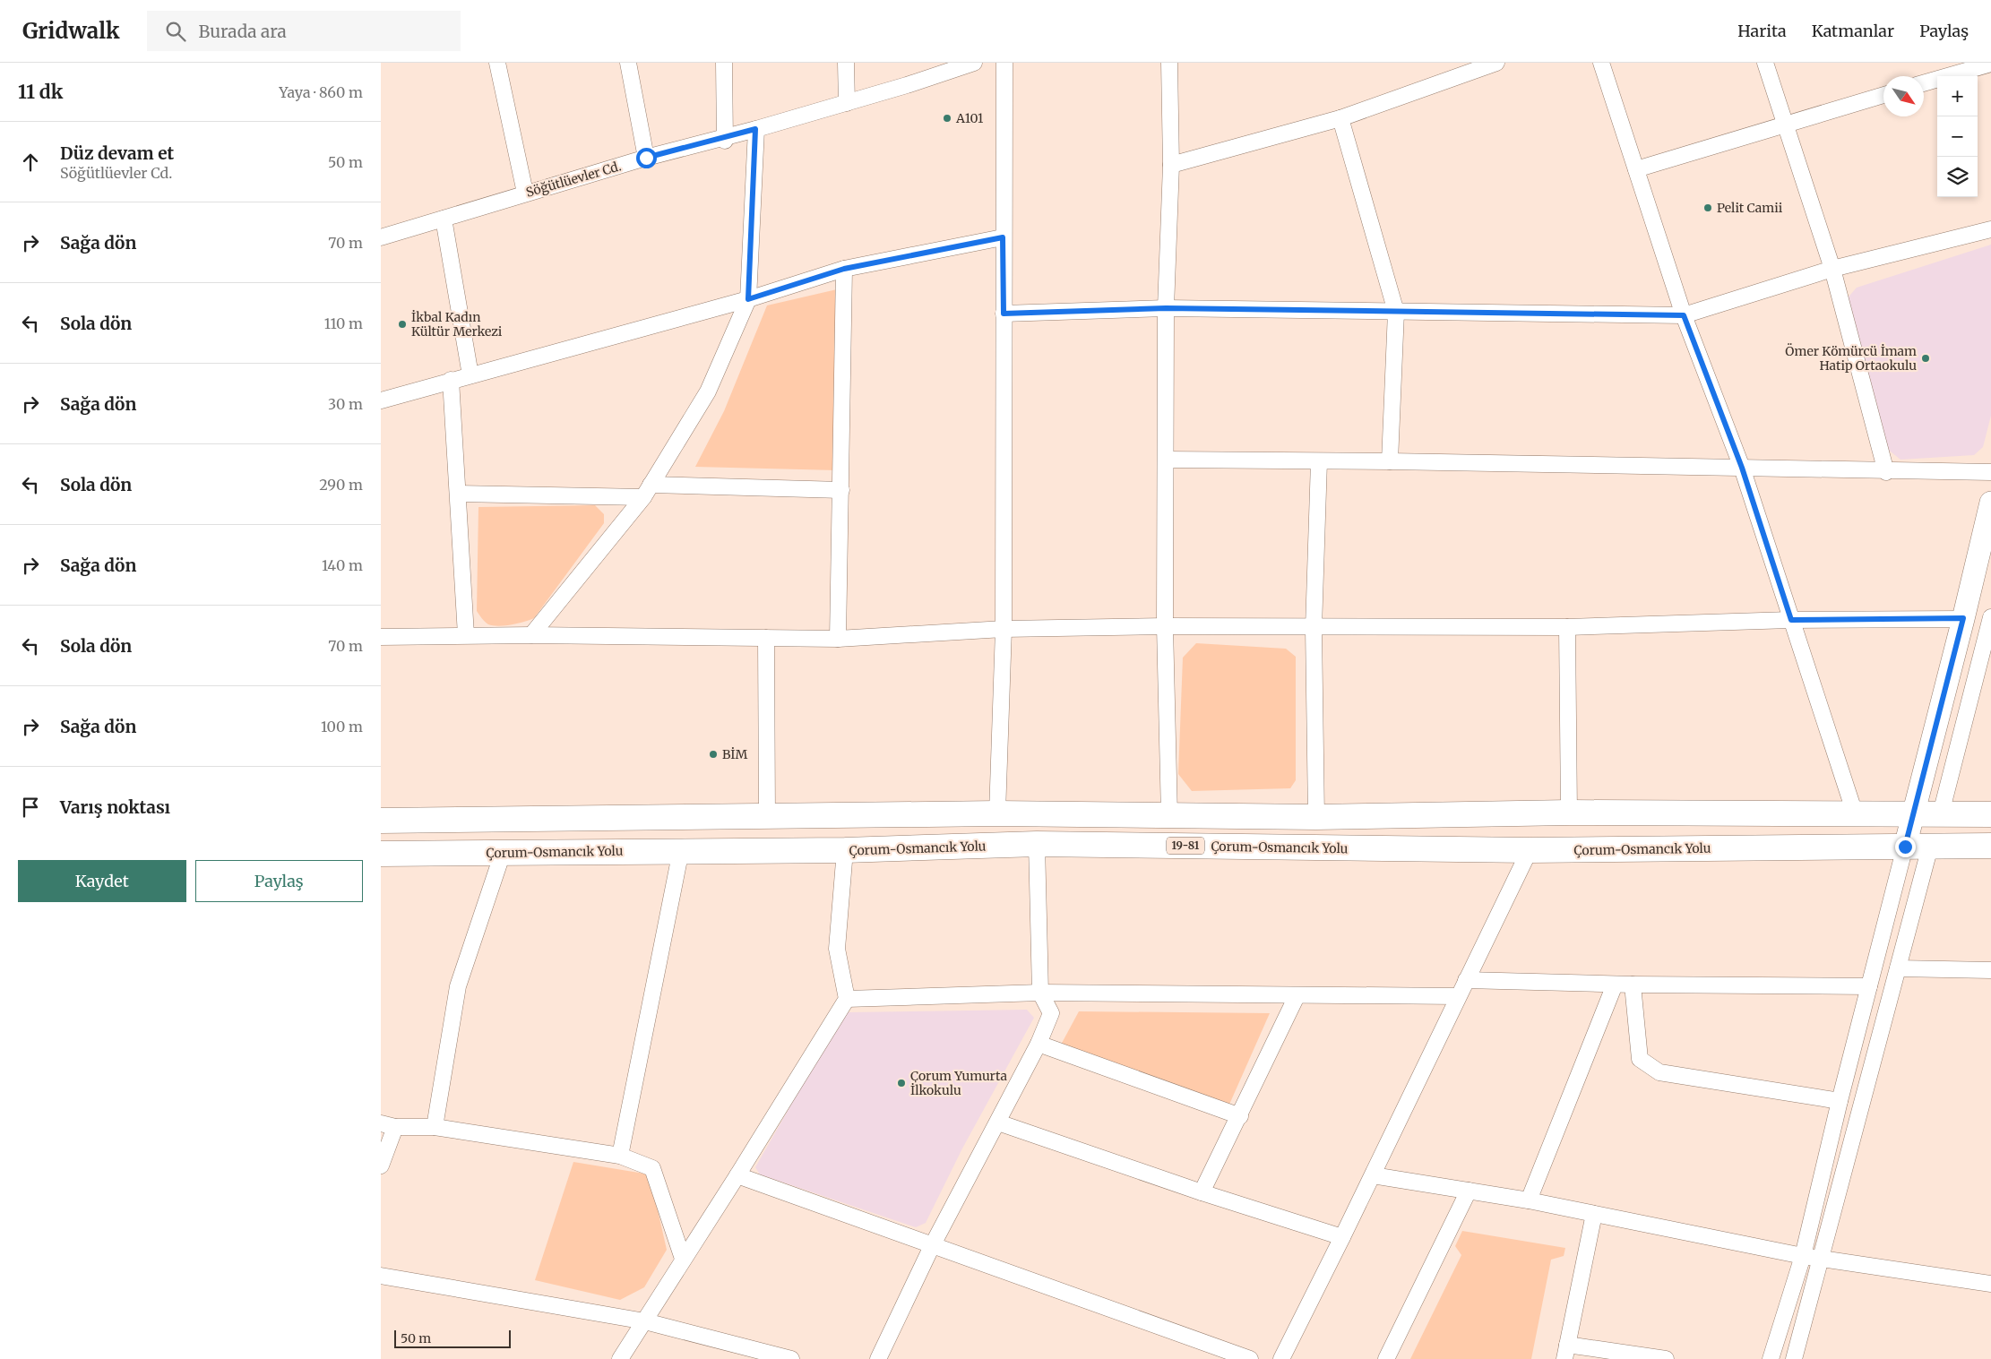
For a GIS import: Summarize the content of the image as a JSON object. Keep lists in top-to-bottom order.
{
  "streets": {
    "highway": ["19-81", "Çorum-Osmancık Yolu"],
    "street": ["Söğütlüevler Cd."]
  },
  "places": [
    "A101",
    "Pelit Camii",
    "İkbal Kadın Kültür Merkezi",
    "Ömer Kömürcü İmam Hatip Ortaokulu",
    "BİM",
    "Çorum Yumurta İlkokulu"
  ],
  "scale_bar": "50 m",
  "north": "bottom right",
  "page": {
    "header": "Gridwalk",
    "search": "Burada ara",
    "nav": ["Harita", "Katmanlar", "Paylaş"],
    "heading": ["11 dk", "Yaya · 860 m"],
    "map_buttons": ["+", "−"],
    "list": [
      ["Düz devam et", "Söğütlüevler Cd.", "50 m"],
      ["Sağa dön", "70 m"],
      ["Sola dön", "110 m"],
      ["Sağa dön", "30 m"],
      ["Sola dön", "290 m"],
      ["Sağa dön", "140 m"],
      ["Sola dön", "70 m"],
      ["Sağa dön", "100 m"],
      "Varış noktası"
    ],
    "buttons": ["Kaydet", "Paylaş"],
    "scale": "50 m"
  }
}
